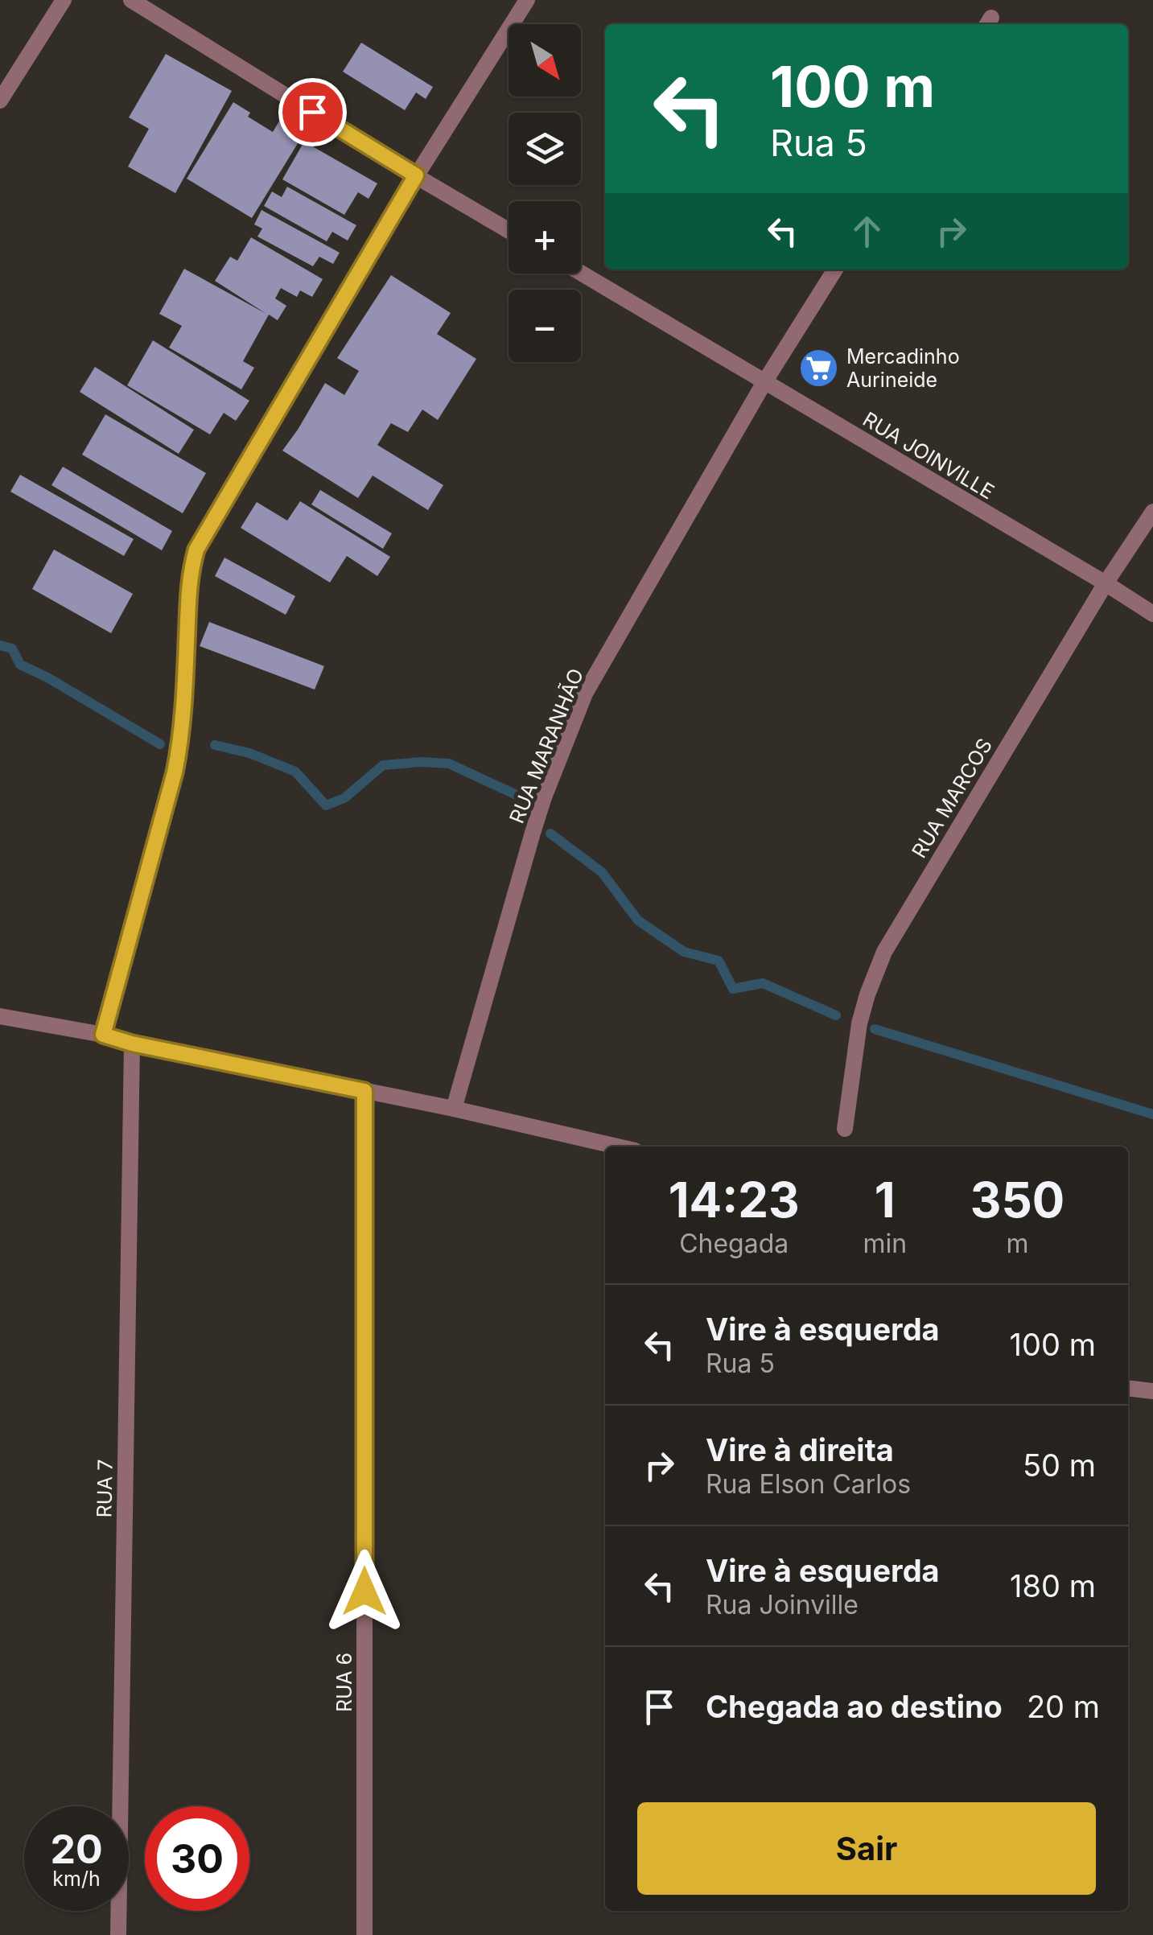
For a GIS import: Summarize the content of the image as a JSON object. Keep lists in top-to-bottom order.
{
  "streets": {
    "street": [
      "RUA JOINVILLE",
      "RUA MARANHÃO",
      "RUA MARCOS",
      "RUA 7",
      "RUA 6"
    ]
  },
  "crossings": [
    ["RUA JOINVILLE", "RUA MARANHÃO"],
    ["RUA JOINVILLE", "RUA MARCOS"]
  ],
  "places": {
    "supermarket": ["Mercadinho Aurineide"]
  },
  "north": "bottom right",
  "page": {
    "map_buttons": ["+", "−"],
    "turn": ["100 m", "Rua 5"],
    "eta": [
      "14:23",
      "Chegada",
      "1",
      "min",
      "350",
      "m"
    ],
    "list": [
      {
        "name": "Vire à esquerda",
        "note": "Rua 5",
        "value": "100 m"
      },
      {
        "name": "Vire à direita",
        "note": "Rua Elson Carlos",
        "value": "50 m"
      },
      {
        "name": "Vire à esquerda",
        "note": "Rua Joinville",
        "value": "180 m"
      },
      {
        "name": "Chegada ao destino",
        "value": "20 m"
      }
    ],
    "buttons": "Sair",
    "speed": "20 km/h",
    "limit": "30"
  }
}
